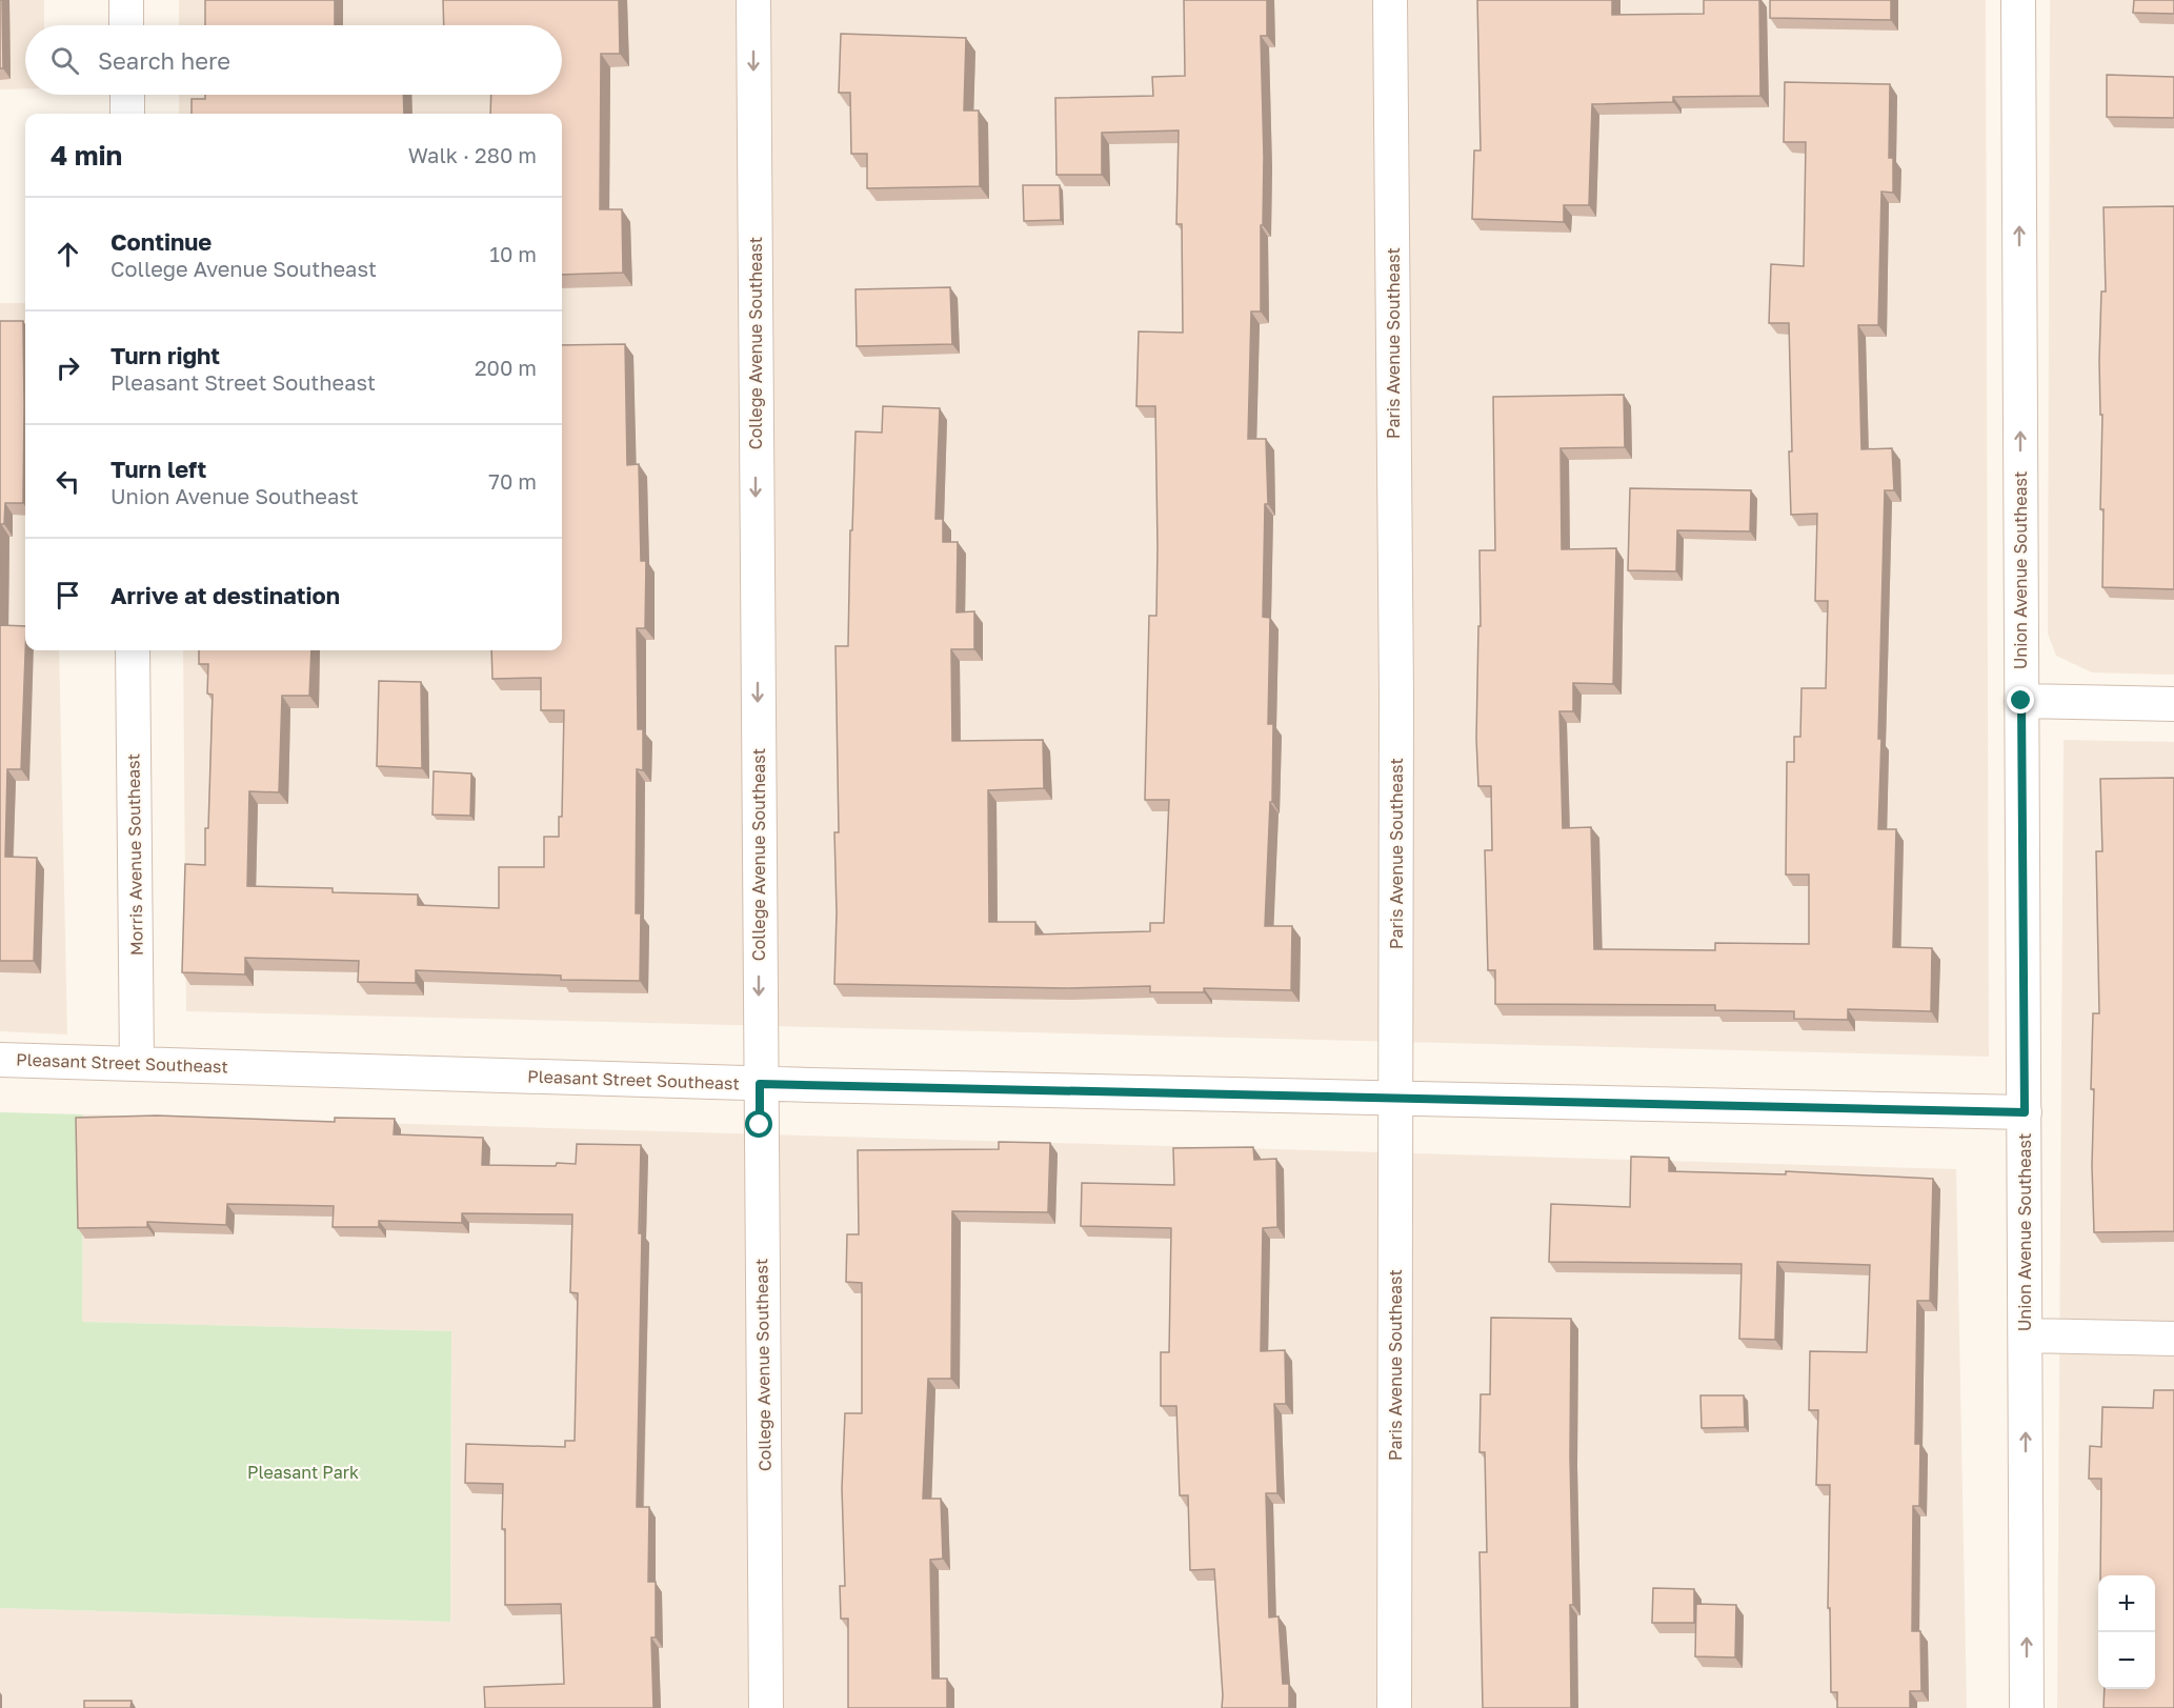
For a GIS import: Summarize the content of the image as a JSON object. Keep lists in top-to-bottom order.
{
  "streets": {
    "street": [
      "College Avenue Southeast",
      "Paris Avenue Southeast",
      "Union Avenue Southeast",
      "Morris Avenue Southeast",
      "Pleasant Street Southeast"
    ]
  },
  "crossings": [
    ["College Avenue Southeast", "Pleasant Street Southeast"],
    ["Paris Avenue Southeast", "Pleasant Street Southeast"],
    ["Union Avenue Southeast", "Pleasant Street Southeast"],
    ["Morris Avenue Southeast", "Pleasant Street Southeast"]
  ],
  "one_way": ["College Avenue Southeast", "Union Avenue Southeast"],
  "parks": ["Pleasant Park"],
  "page": {
    "search": "Search here",
    "heading": ["4 min", "Walk · 280 m"],
    "list": [
      ["Continue", "College Avenue Southeast", "10 m"],
      ["Turn right", "Pleasant Street Southeast", "200 m"],
      ["Turn left", "Union Avenue Southeast", "70 m"],
      "Arrive at destination"
    ],
    "map_buttons": ["+", "−"]
  }
}
